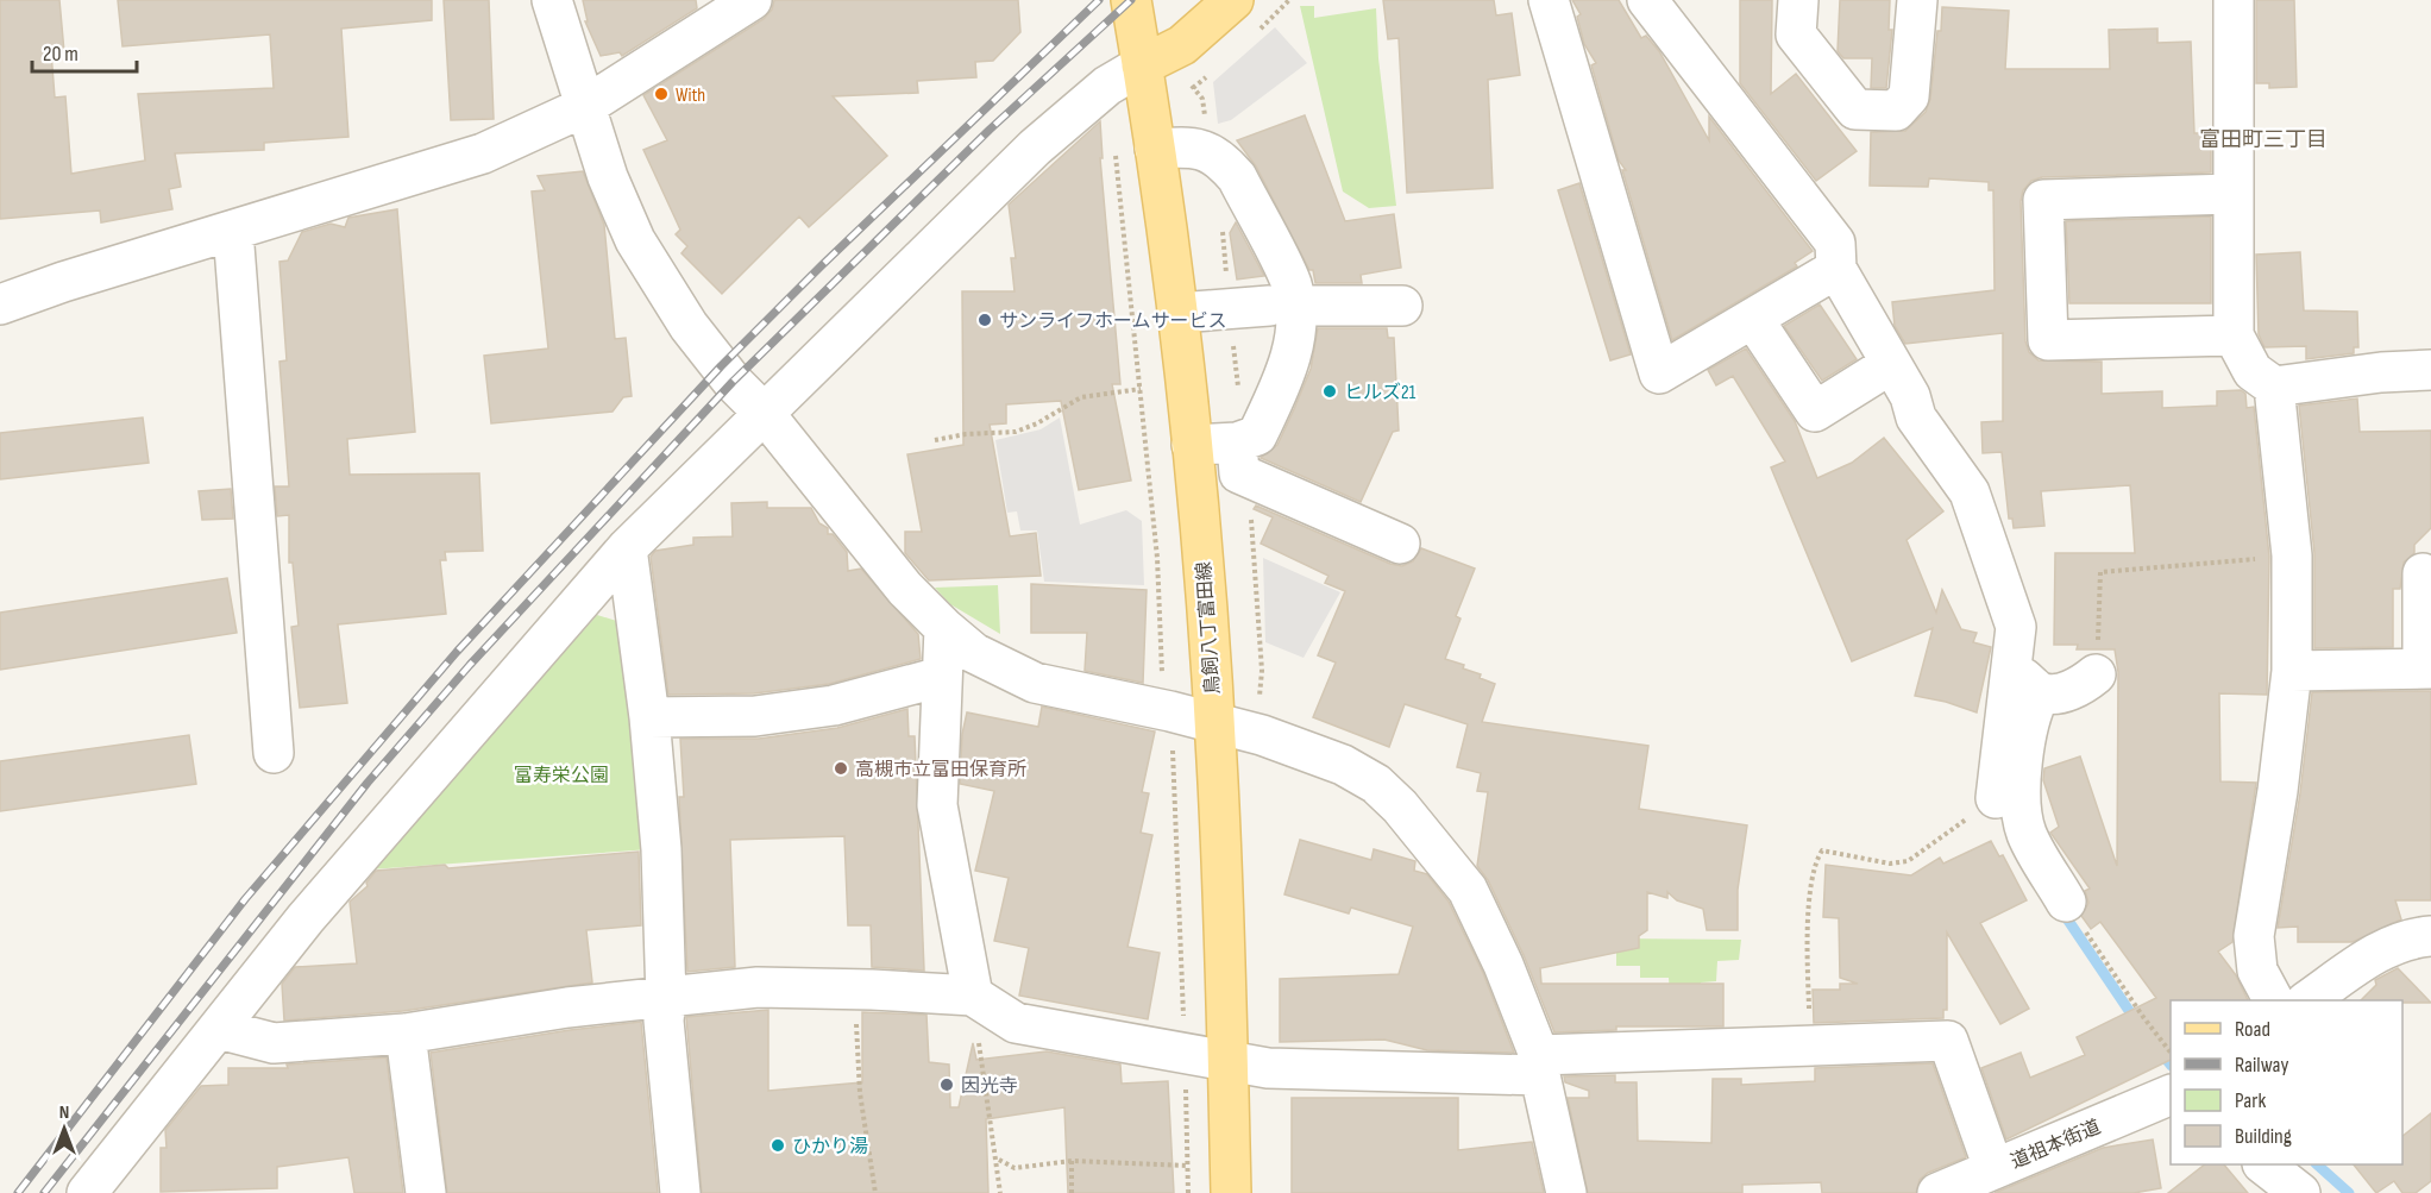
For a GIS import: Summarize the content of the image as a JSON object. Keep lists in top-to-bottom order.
{
  "streets": {
    "main road": ["鳥飼八丁富田線"],
    "street": ["道祖本街道"]
  },
  "districts": ["富田町三丁目"],
  "parks": ["富寿栄公園"],
  "places": [
    "With",
    "サンライフホームサービス",
    "ヒルズ21",
    "高槻市立富田保育所",
    "因光寺",
    "ひかり湯"
  ],
  "legend": [
    "Road",
    "Railway",
    "Park",
    "Building"
  ],
  "scale_bar": "20 m",
  "north": "top"
}
